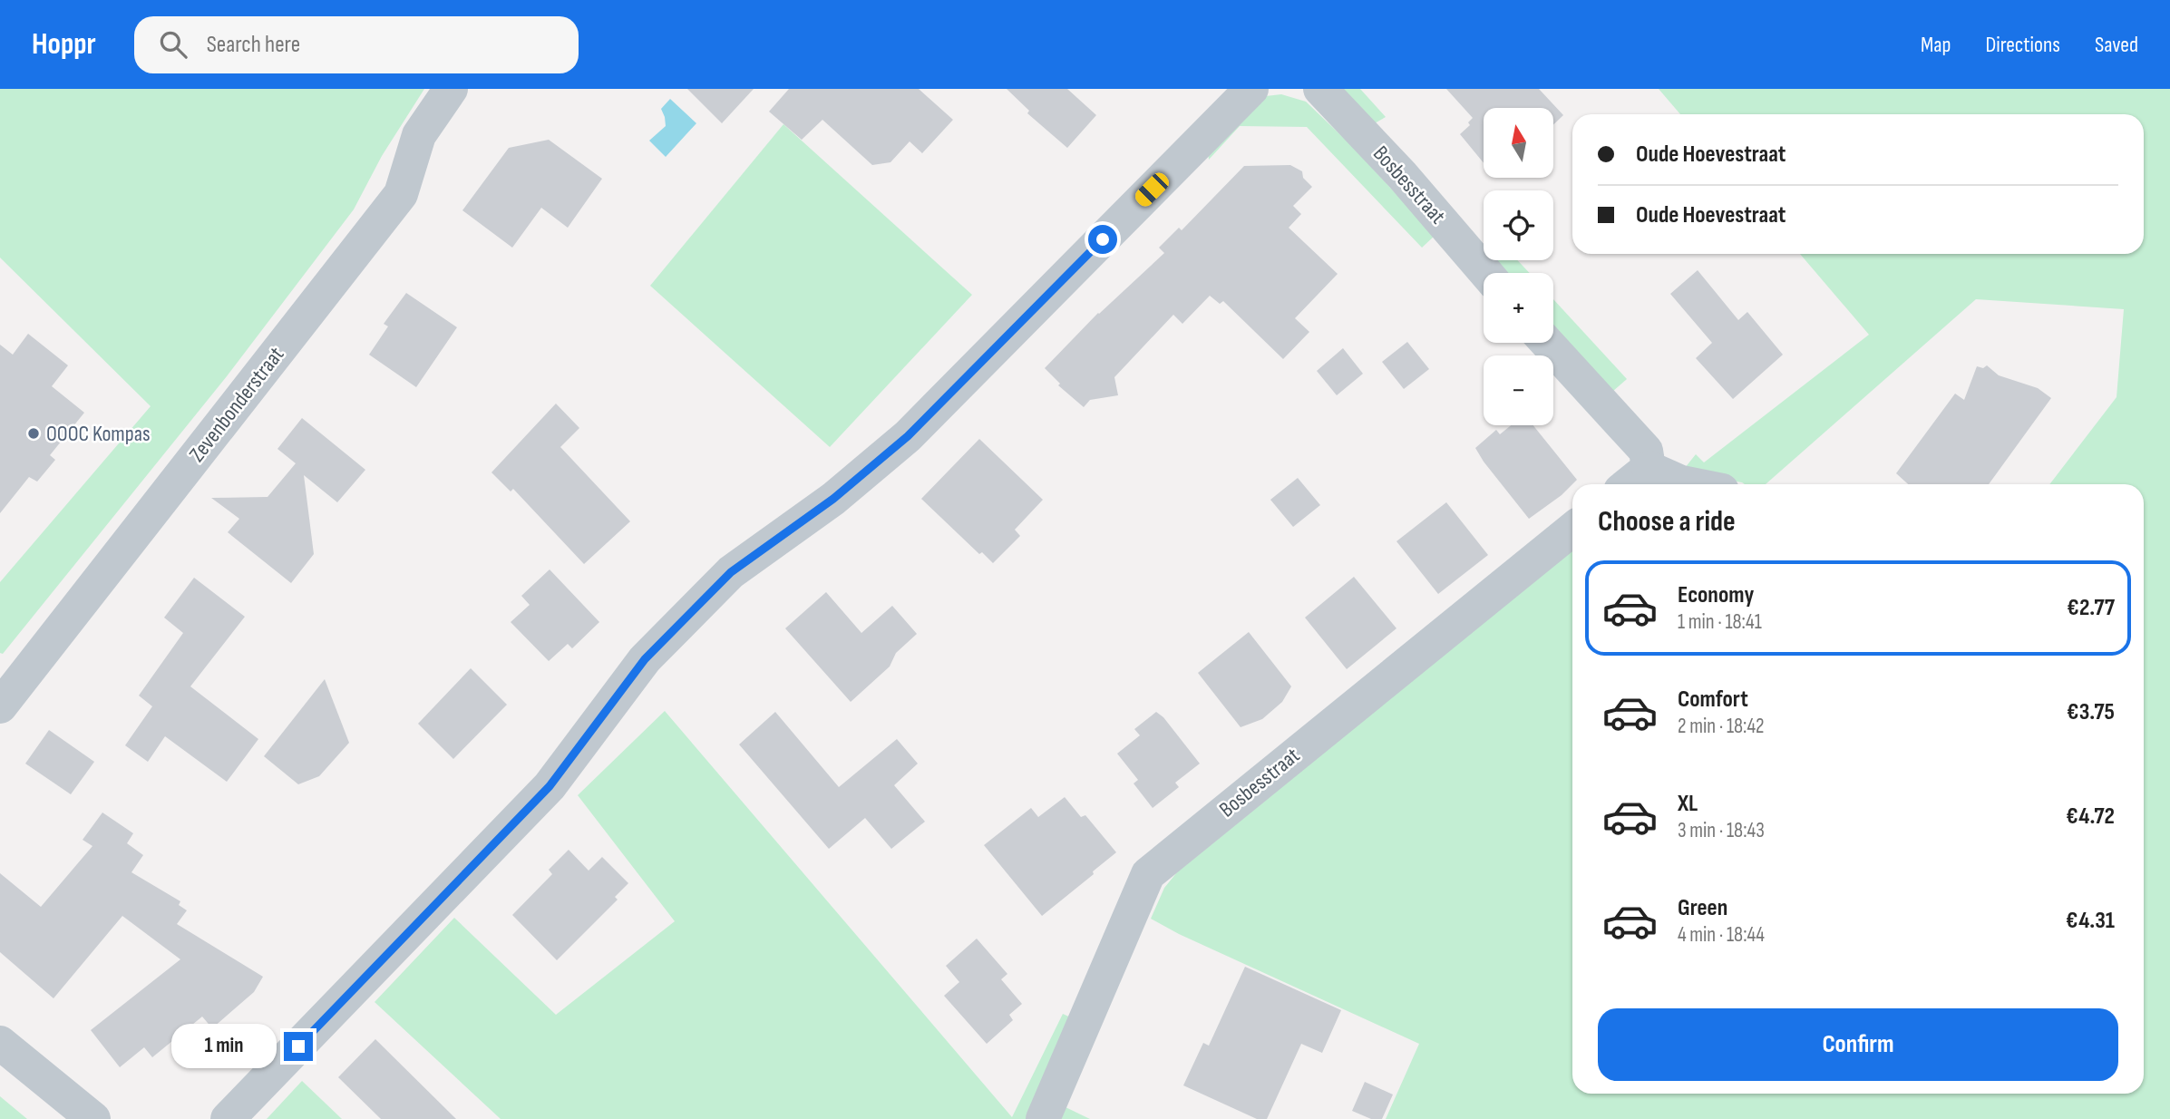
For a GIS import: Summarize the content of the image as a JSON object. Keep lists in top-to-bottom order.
{
  "streets": {
    "street": ["Bosbesstraat", "Zevenbonderstraat"]
  },
  "places": ["OOOC Kompas"],
  "north": "top",
  "page": {
    "header": "Hoppr",
    "search": "Search here",
    "nav": ["Map", "Directions", "Saved"],
    "map_buttons": ["+", "−"],
    "banner": ["Oude Hoevestraat", "Oude Hoevestraat"],
    "heading": "Choose a ride",
    "list": [
      {
        "name": "Economy",
        "note": "1 min · 18:41",
        "value": "€2.77"
      },
      {
        "name": "Comfort",
        "note": "2 min · 18:42",
        "value": "€3.75"
      },
      {
        "name": "XL",
        "note": "3 min · 18:43",
        "value": "€4.72"
      },
      {
        "name": "Green",
        "note": "4 min · 18:44",
        "value": "€4.31"
      }
    ],
    "buttons": "Confirm",
    "bubble": "1 min"
  }
}
